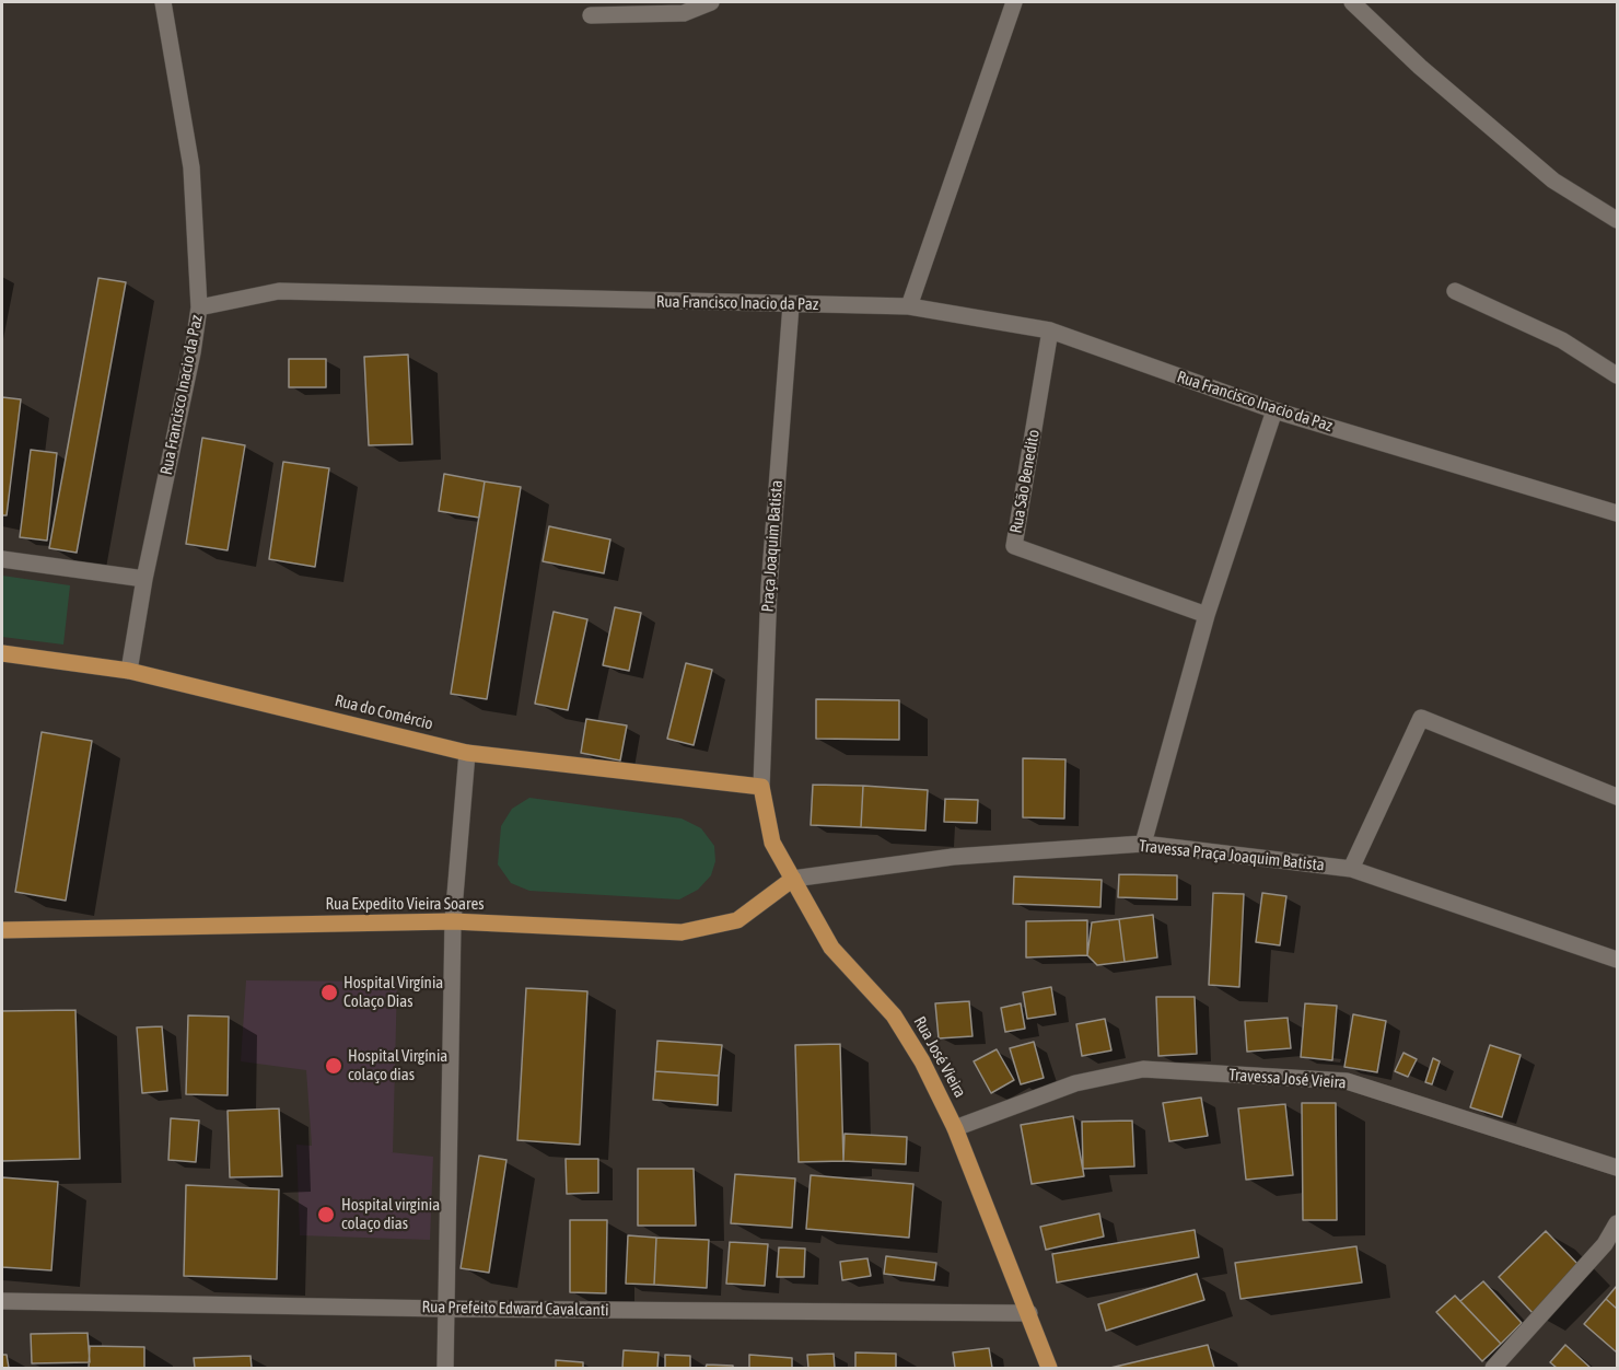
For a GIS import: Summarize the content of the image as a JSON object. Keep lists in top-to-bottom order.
{
  "streets": {
    "main road": ["Rua do Comércio", "Rua Expedito Vieira Soares", "Rua José Vieira"],
    "street": [
      "Rua Francisco Inacio da Paz",
      "Rua São Benedito",
      "Praça Joaquim Batista",
      "Travessa Praça Joaquim Batista",
      "Travessa José Vieira",
      "Rua Prefeito Edward Cavalcanti"
    ]
  },
  "crossings": [
    ["Rua Francisco Inacio da Paz", "Rua São Benedito"],
    ["Rua Francisco Inacio da Paz", "Praça Joaquim Batista"],
    ["Rua Francisco Inacio da Paz", "Rua do Comércio"],
    ["Praça Joaquim Batista", "Rua do Comércio"],
    ["Praça Joaquim Batista", "Rua José Vieira"],
    ["Rua do Comércio", "Rua José Vieira"],
    ["Travessa Praça Joaquim Batista", "Rua Expedito Vieira Soares"],
    ["Travessa Praça Joaquim Batista", "Rua José Vieira"],
    ["Rua Expedito Vieira Soares", "Rua José Vieira"],
    ["Rua José Vieira", "Travessa José Vieira"],
    ["Rua José Vieira", "Rua Prefeito Edward Cavalcanti"]
  ],
  "places": ["Hospital Virgínia Colaço Dias", "Hospital Virgínia colaço dias", "Hospital virginia colaço dias"]
}
